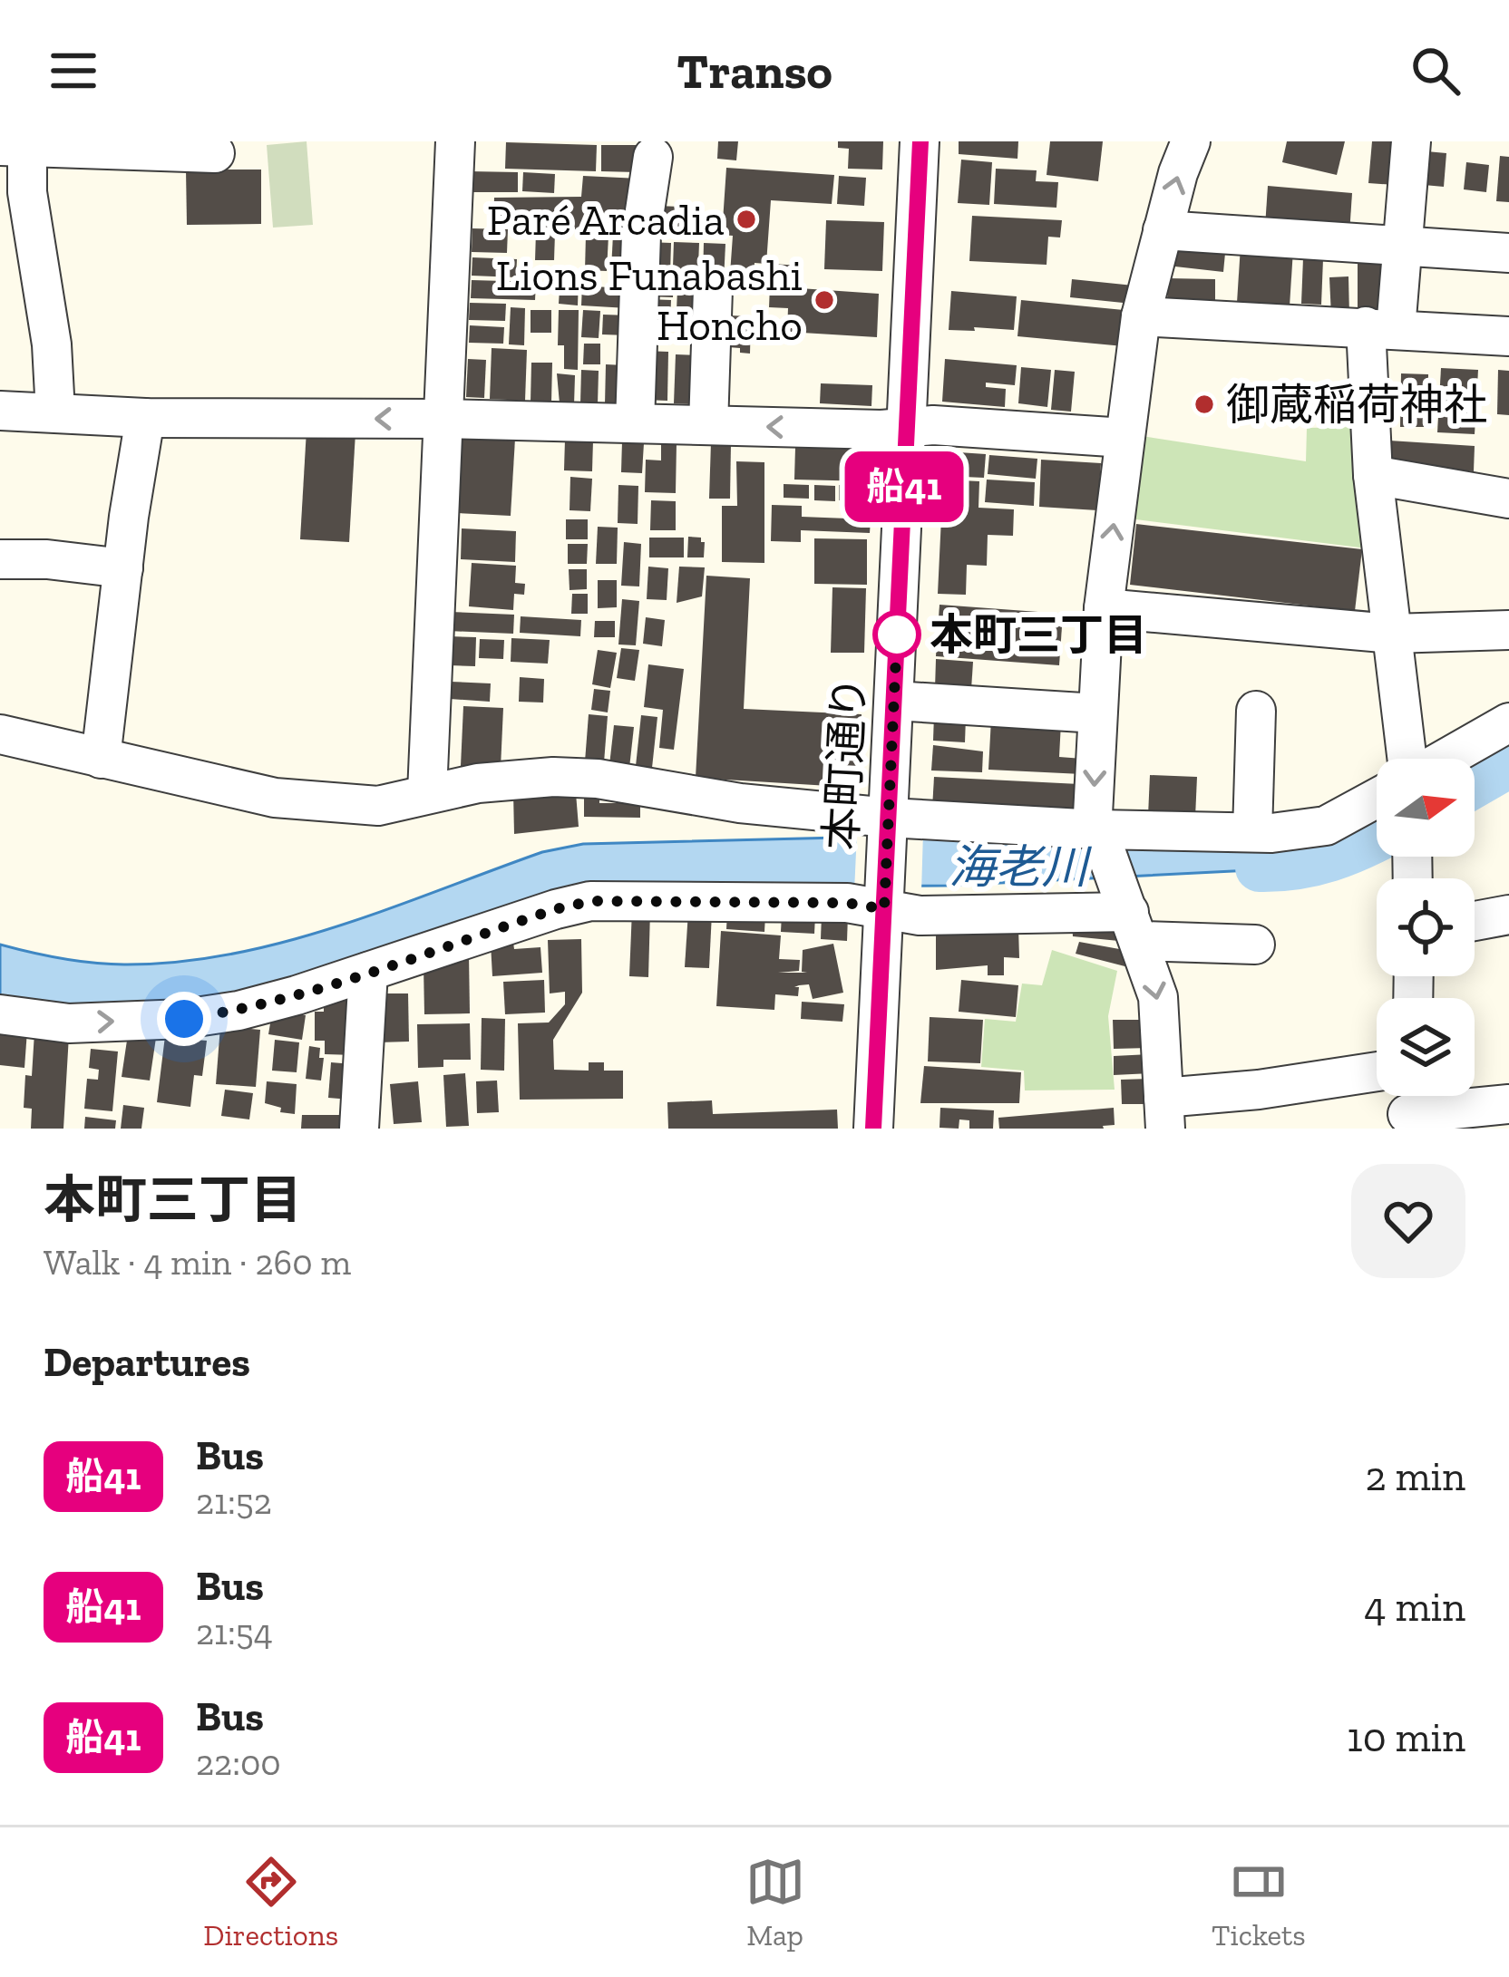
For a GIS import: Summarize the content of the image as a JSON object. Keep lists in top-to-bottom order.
{
  "streets": {
    "street": ["本町通り"]
  },
  "water": ["海老川"],
  "places": [
    "Paré Arcadia",
    "Lions Funabashi Honcho",
    "御蔵稲荷神社",
    "本町三丁目"
  ],
  "lines": ["bus line 船41"],
  "north": "right",
  "page": {
    "header": "Transo",
    "on_map": "船41",
    "heading": [
      ["本町三丁目", "Walk · 4 min · 260 m"],
      "Departures"
    ],
    "list": [
      {
        "mark": "船41",
        "name": "Bus",
        "note": "21:52",
        "value": "2 min"
      },
      {
        "mark": "船41",
        "name": "Bus",
        "note": "21:54",
        "value": "4 min"
      },
      {
        "mark": "船41",
        "name": "Bus",
        "note": "22:00",
        "value": "10 min"
      }
    ],
    "tabs": ["Directions", "Map", "Tickets"]
  }
}
